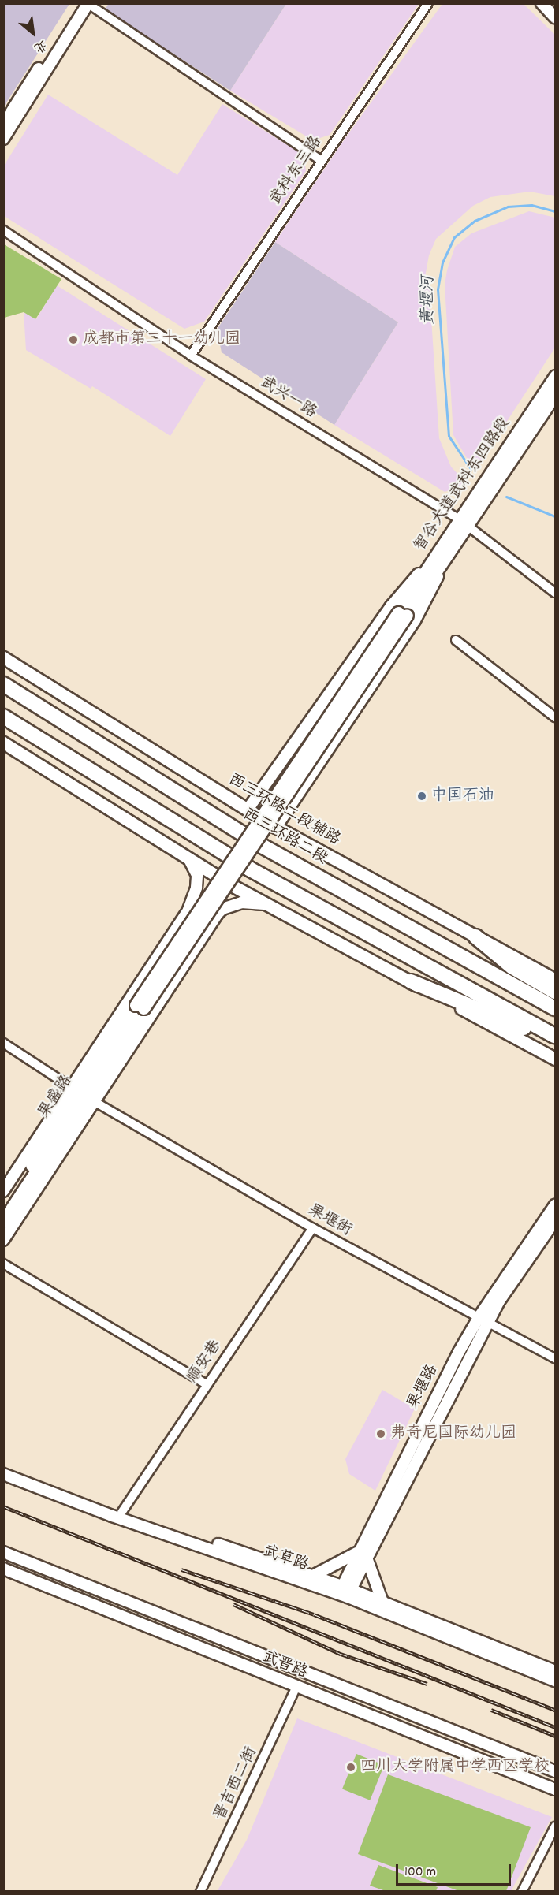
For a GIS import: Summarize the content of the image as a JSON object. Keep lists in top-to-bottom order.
{
  "streets": {
    "highway": ["西三环路二段"],
    "main road": ["智谷大道武科东四路段", "西三环路二段辅路", "果盛路"],
    "street": [
      "武科东三路",
      "武兴一路",
      "果堰街",
      "顺安巷",
      "果堰路",
      "武草路",
      "武晋路",
      "晋吉西二街"
    ]
  },
  "crossings": [
    ["武科东三路", "武兴一路"],
    ["武兴一路", "智谷大道武科东四路段"],
    ["智谷大道武科东四路段", "果盛路"],
    ["果堰街", "顺安巷"],
    ["果堰街", "果堰路"],
    ["顺安巷", "武草路"],
    ["果堰路", "武草路"],
    ["武晋路", "晋吉西二街"]
  ],
  "water": ["黄堰河"],
  "places": [
    "成都市第二十一幼儿园",
    "中国石油",
    "弗奇尼国际幼儿园",
    "四川大学附属中学西区学校"
  ],
  "scale_bar": "100 m",
  "north": "bottom right"
}
